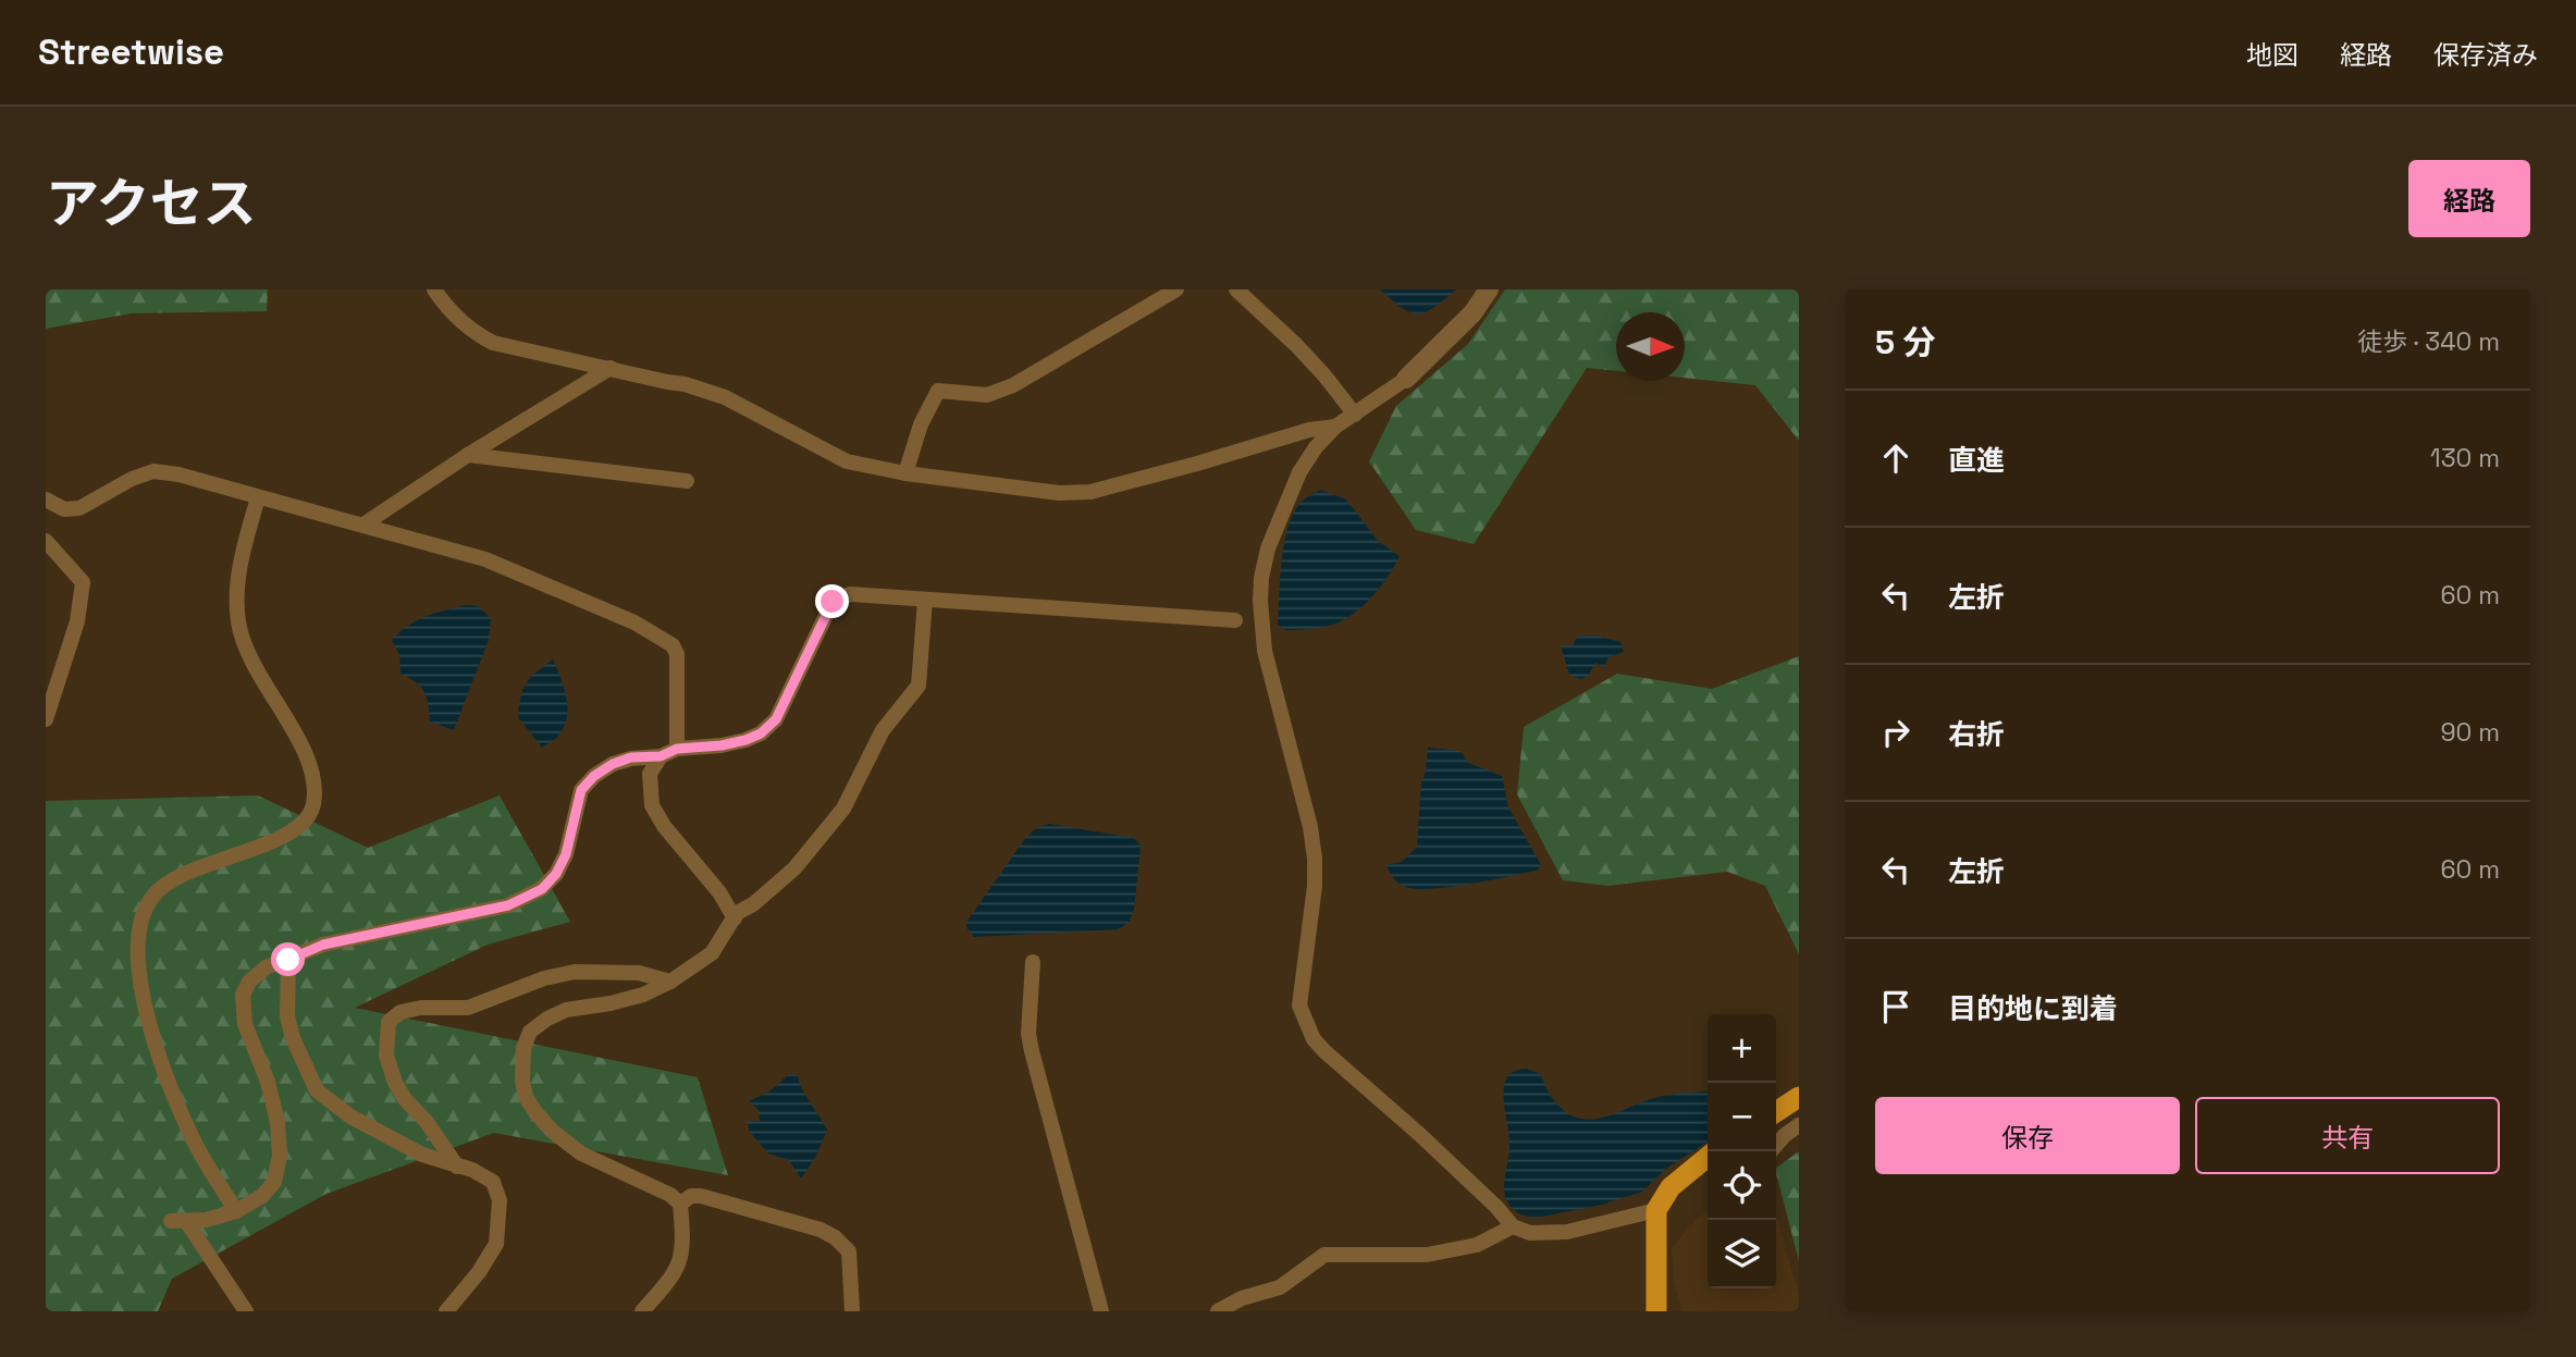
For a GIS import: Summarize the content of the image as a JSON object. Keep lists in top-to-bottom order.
{
  "north": "right",
  "page": {
    "header": "Streetwise",
    "nav": ["地図", "経路", "保存済み"],
    "title": "アクセス",
    "buttons": [
      "経路",
      ["保存", "共有"]
    ],
    "heading": ["5 分", "徒歩 · 340 m"],
    "list": [
      ["直進", "130 m"],
      ["左折", "60 m"],
      ["右折", "90 m"],
      ["左折", "60 m"],
      "目的地に到着"
    ],
    "map_buttons": ["+", "−"]
  }
}
